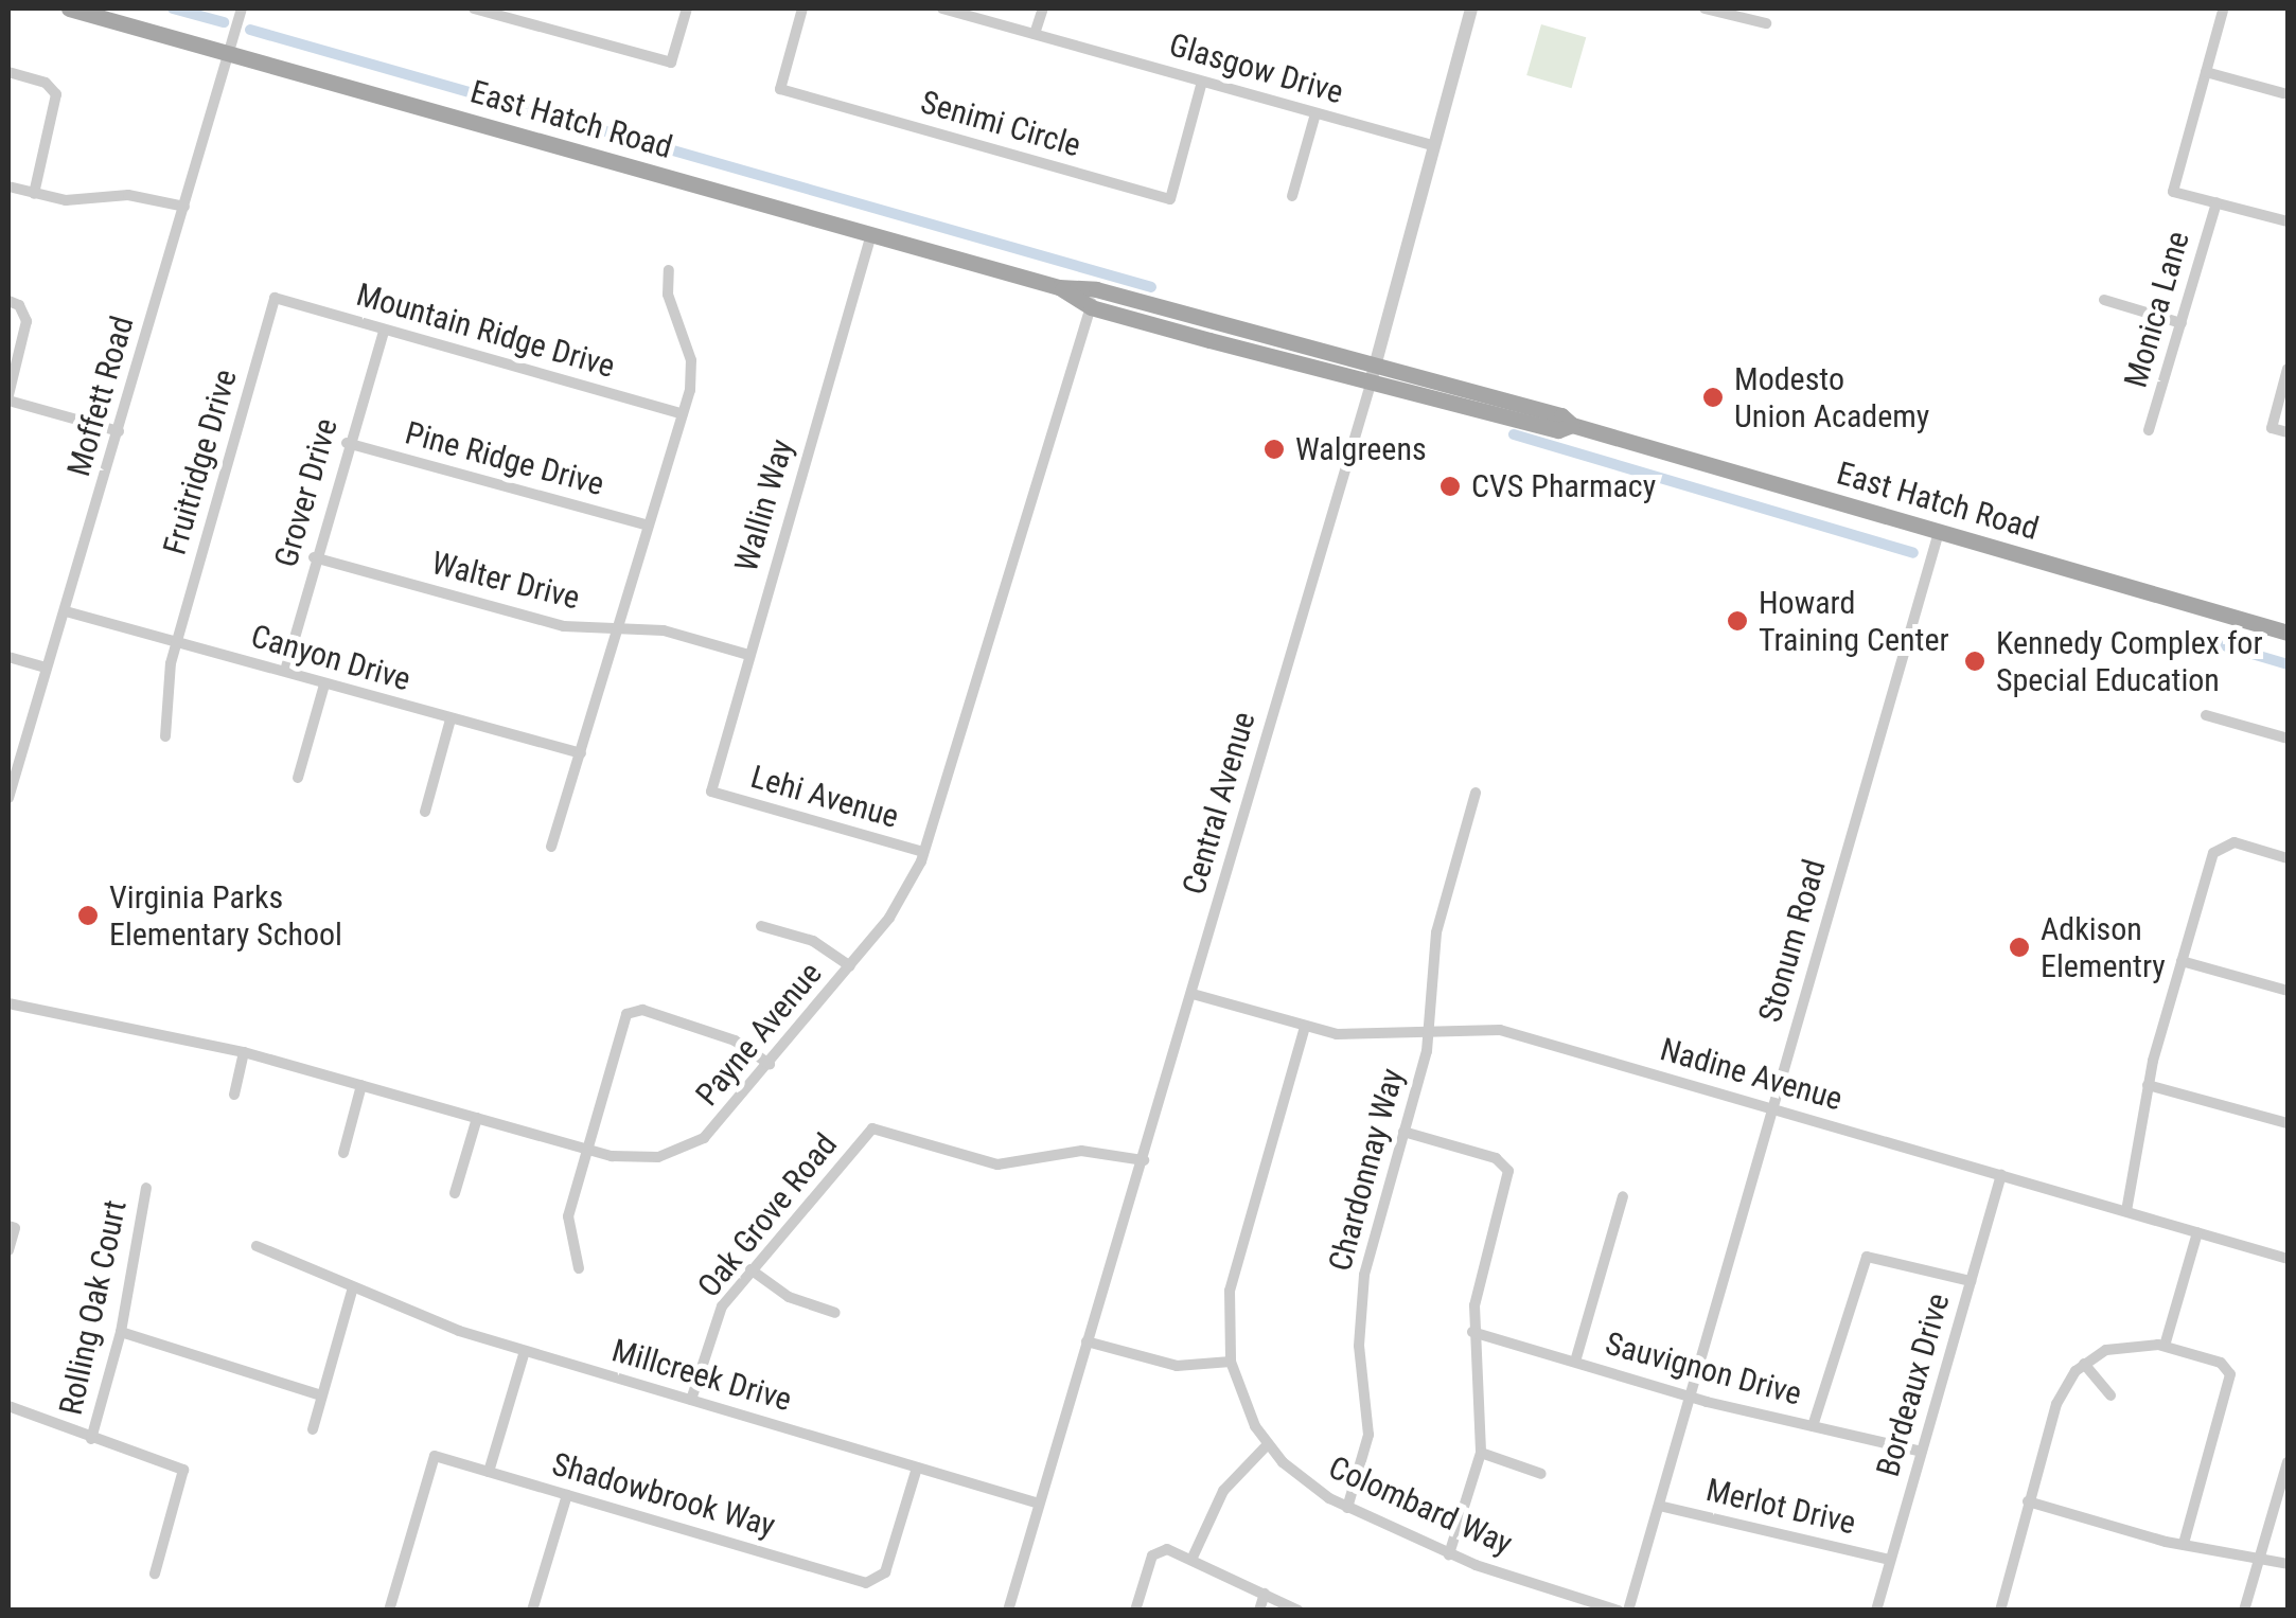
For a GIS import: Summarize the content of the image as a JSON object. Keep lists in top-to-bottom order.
{
  "streets": {
    "main road": ["East Hatch Road"],
    "street": [
      "Glasgow Drive",
      "Senimi Circle",
      "Monica Lane",
      "Mountain Ridge Drive",
      "Moffett Road",
      "Pine Ridge Drive",
      "Fruitridge Drive",
      "Grover Drive",
      "Wallin Way",
      "Walter Drive",
      "Canyon Drive",
      "Lehi Avenue",
      "Central Avenue",
      "Stonum Road",
      "Payne Avenue",
      "Nadine Avenue",
      "Chardonnay Way",
      "Oak Grove Road",
      "Rolling Oak Court",
      "Sauvignon Drive",
      "Millcreek Drive",
      "Bordeaux Drive",
      "Shadowbrook Way",
      "Colombard Way",
      "Merlot Drive"
    ]
  },
  "crossings": [
    ["Glasgow Drive", "Senimi Circle"],
    ["Glasgow Drive", "Central Avenue"],
    ["East Hatch Road", "Moffett Road"],
    ["East Hatch Road", "Wallin Way"],
    ["East Hatch Road", "Central Avenue"],
    ["East Hatch Road", "Stonum Road"],
    ["East Hatch Road", "Payne Avenue"],
    ["Mountain Ridge Drive", "Fruitridge Drive"],
    ["Mountain Ridge Drive", "Grover Drive"],
    ["Moffett Road", "Canyon Drive"],
    ["Pine Ridge Drive", "Grover Drive"],
    ["Fruitridge Drive", "Canyon Drive"],
    ["Grover Drive", "Walter Drive"],
    ["Grover Drive", "Canyon Drive"],
    ["Wallin Way", "Walter Drive"],
    ["Wallin Way", "Lehi Avenue"],
    ["Lehi Avenue", "Payne Avenue"],
    ["Central Avenue", "Nadine Avenue"],
    ["Central Avenue", "Oak Grove Road"],
    ["Central Avenue", "Millcreek Drive"],
    ["Stonum Road", "Nadine Avenue"],
    ["Stonum Road", "Sauvignon Drive"],
    ["Stonum Road", "Merlot Drive"],
    ["Nadine Avenue", "Chardonnay Way"],
    ["Nadine Avenue", "Bordeaux Drive"],
    ["Nadine Avenue", "Colombard Way"],
    ["Chardonnay Way", "Colombard Way"],
    ["Oak Grove Road", "Millcreek Drive"],
    ["Sauvignon Drive", "Bordeaux Drive"],
    ["Millcreek Drive", "Shadowbrook Way"],
    ["Bordeaux Drive", "Merlot Drive"]
  ],
  "places": [
    "Modesto Union Academy",
    "Walgreens",
    "CVS Pharmacy",
    "Howard Training Center",
    "Kennedy Complex for Special Education",
    "Virginia Parks Elementary School",
    "Adkison Elementry"
  ]
}
